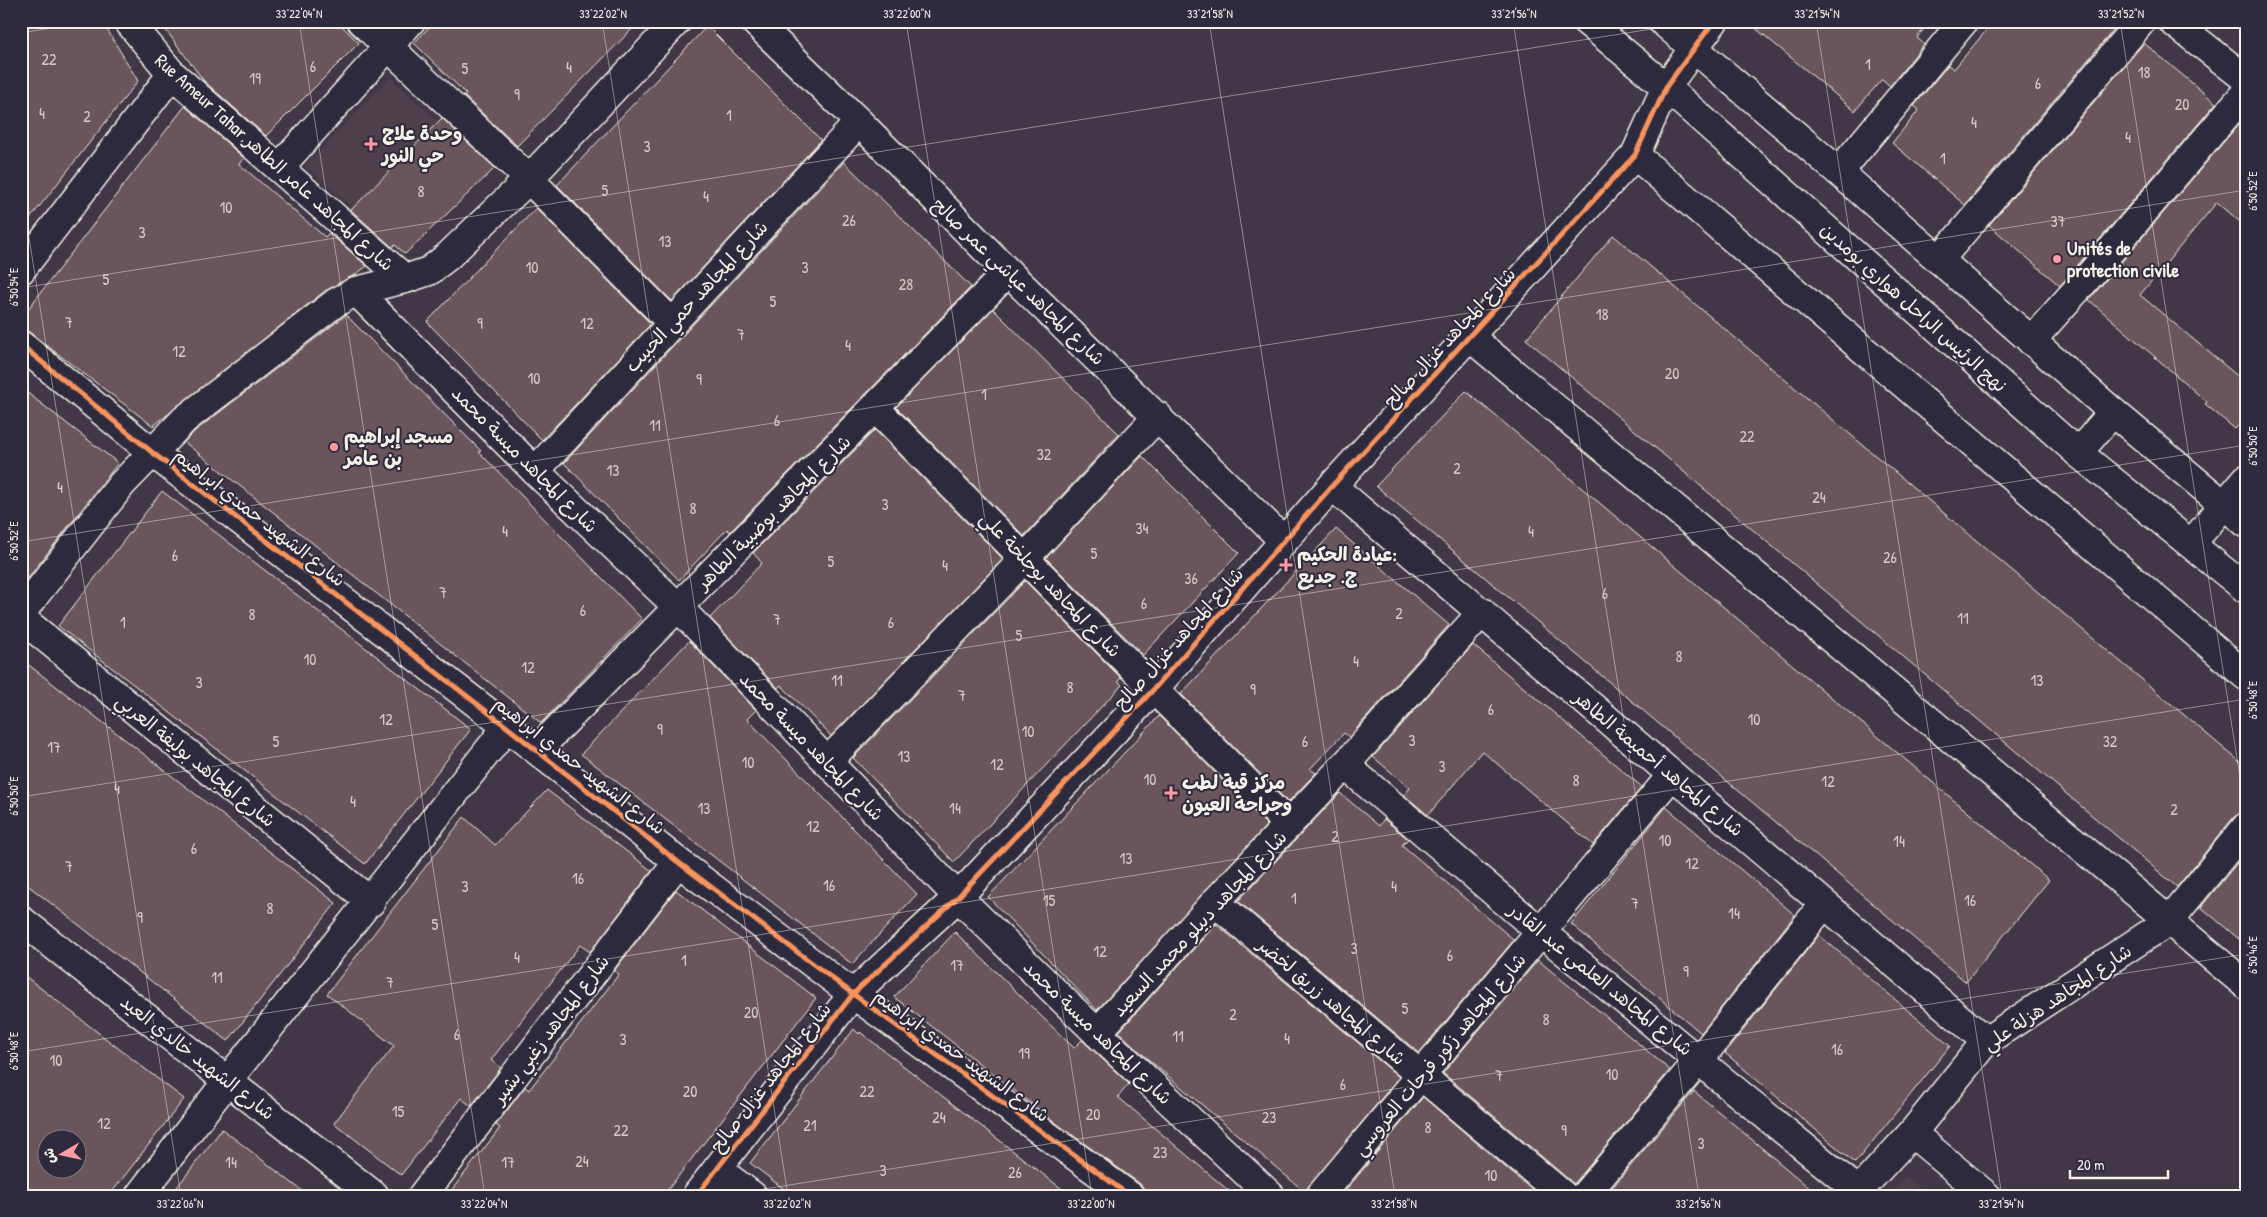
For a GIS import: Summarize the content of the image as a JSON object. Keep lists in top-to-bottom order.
{
  "streets": {
    "street": [
      "Rue Ameur Tahar,شارع المجاهد عامر الطاهر",
      "شارع المجاهد عياشي عمر صالح",
      "شارع المجاهد حمي الحبيب",
      "نهج الرئيس الراحل هواري بومدين",
      "شارع المجاهد غزال صالح",
      "شارع المجاهد ميسة محمد",
      "شارع المجاهد بوضبية الطاهر",
      "شارع الشهيد حمدي ابراهيم",
      "شارع المجاهد بوجلخة علي",
      "شارع المجاهد بوليفة العربي",
      "شارع المجاهد أحميمة الطاهر",
      "شارع المجاهد دبيلو محمد السعيد",
      "شارع المجاهد العلمي عبد القادر",
      "شارع المجاهد هزلة علي",
      "شارع المجاهد زريق لخضر",
      "شارع المجاهد زغبي بشير",
      "شارع المجاهد زكور فرحات العروسي",
      "شارع الشهيد خالدي العيد"
    ]
  },
  "crossings": [
    ["شارع المجاهد عياشي عمر صالح", "شارع المجاهد حمي الحبيب"],
    ["شارع المجاهد عياشي عمر صالح", "شارع المجاهد غزال صالح"],
    ["شارع المجاهد عياشي عمر صالح", "شارع المجاهد بوضبية الطاهر"],
    ["شارع المجاهد حمي الحبيب", "شارع المجاهد ميسة محمد"],
    ["نهج الرئيس الراحل هواري بومدين", "شارع المجاهد غزال صالح"],
    ["شارع المجاهد غزال صالح", "شارع المجاهد ميسة محمد"],
    ["شارع المجاهد غزال صالح", "شارع الشهيد حمدي ابراهيم"],
    ["شارع المجاهد غزال صالح", "شارع المجاهد بوجلخة علي"],
    ["شارع المجاهد غزال صالح", "شارع المجاهد أحميمة الطاهر"],
    ["شارع المجاهد ميسة محمد", "شارع المجاهد بوضبية الطاهر"],
    ["شارع المجاهد ميسة محمد", "شارع المجاهد دبيلو محمد السعيد"],
    ["شارع المجاهد بوضبية الطاهر", "شارع الشهيد حمدي ابراهيم"],
    ["شارع المجاهد بوضبية الطاهر", "شارع المجاهد بوجلخة علي"],
    ["شارع الشهيد حمدي ابراهيم", "شارع المجاهد زغبي بشير"],
    ["شارع المجاهد بوجلخة علي", "شارع المجاهد دبيلو محمد السعيد"],
    ["شارع المجاهد أحميمة الطاهر", "شارع المجاهد دبيلو محمد السعيد"],
    ["شارع المجاهد أحميمة الطاهر", "شارع المجاهد هزلة علي"],
    ["شارع المجاهد أحميمة الطاهر", "شارع المجاهد زكور فرحات العروسي"],
    ["شارع المجاهد دبيلو محمد السعيد", "شارع المجاهد العلمي عبد القادر"],
    ["شارع المجاهد دبيلو محمد السعيد", "شارع المجاهد زريق لخضر"],
    ["شارع المجاهد العلمي عبد القادر", "شارع المجاهد هزلة علي"],
    ["شارع المجاهد العلمي عبد القادر", "شارع المجاهد زكور فرحات العروسي"],
    ["شارع المجاهد زريق لخضر", "شارع المجاهد زكور فرحات العروسي"]
  ],
  "places": {
    "health": ["وحدة علاج حي النور", "عيادة الحكيم: ج. جديع", "مركز قية لطب وجراحة العيون"],
    "other": ["Unités de protection civile", "مسجد إبراهيم بن عامر"]
  },
  "house_numbers": [
    "22",
    "1",
    "6",
    "4",
    "5",
    "18",
    "19",
    "6",
    "9",
    "20",
    "4",
    "1",
    "2",
    "4",
    "4",
    "3",
    "1",
    "5",
    "8",
    "4",
    "10",
    "26",
    "37",
    "3",
    "13",
    "10",
    "3",
    "5",
    "28",
    "5",
    "18",
    "7",
    "9",
    "12",
    "7",
    "4",
    "12",
    "20",
    "10",
    "9",
    "1",
    "6",
    "11",
    "22",
    "32",
    "2",
    "13",
    "4",
    "24",
    "3",
    "8",
    "34",
    "4",
    "4",
    "5",
    "6",
    "26",
    "5",
    "4",
    "36",
    "7",
    "6",
    "6",
    "6",
    "2",
    "8",
    "11",
    "7",
    "1",
    "6",
    "5",
    "8",
    "10",
    "4",
    "12",
    "11",
    "13",
    "3",
    "8",
    "9",
    "7",
    "6",
    "12",
    "10",
    "9",
    "10",
    "3",
    "5",
    "6",
    "32",
    "17",
    "13",
    "10",
    "12",
    "3",
    "10",
    "8",
    "12",
    "4",
    "4",
    "13",
    "14",
    "2",
    "12",
    "2",
    "10",
    "14",
    "6",
    "13",
    "12",
    "7",
    "16",
    "16",
    "3",
    "4",
    "1",
    "15",
    "16",
    "7",
    "8",
    "14",
    "9",
    "5",
    "3",
    "12",
    "6",
    "4",
    "1",
    "17",
    "9",
    "11",
    "7",
    "5",
    "20",
    "2",
    "8",
    "6",
    "11",
    "4",
    "3",
    "16",
    "19",
    "10",
    "10",
    "7",
    "6",
    "20",
    "22",
    "15",
    "20",
    "24",
    "23",
    "12",
    "21",
    "8",
    "22",
    "9",
    "3",
    "23",
    "24",
    "14",
    "17",
    "3",
    "26",
    "10"
  ],
  "scale_bar": "20 m",
  "north": "left",
  "coordinates": [
    "33°22'04\"N",
    "33°22'02\"N",
    "33°22'00\"N",
    "33°21'58\"N",
    "33°21'56\"N",
    "33°21'54\"N",
    "33°21'52\"N",
    "6°50'52\"E",
    "6°50'54\"E",
    "6°50'50\"E",
    "6°50'48\"E",
    "6°50'46\"E",
    "33°22'06\"N"
  ]
}
